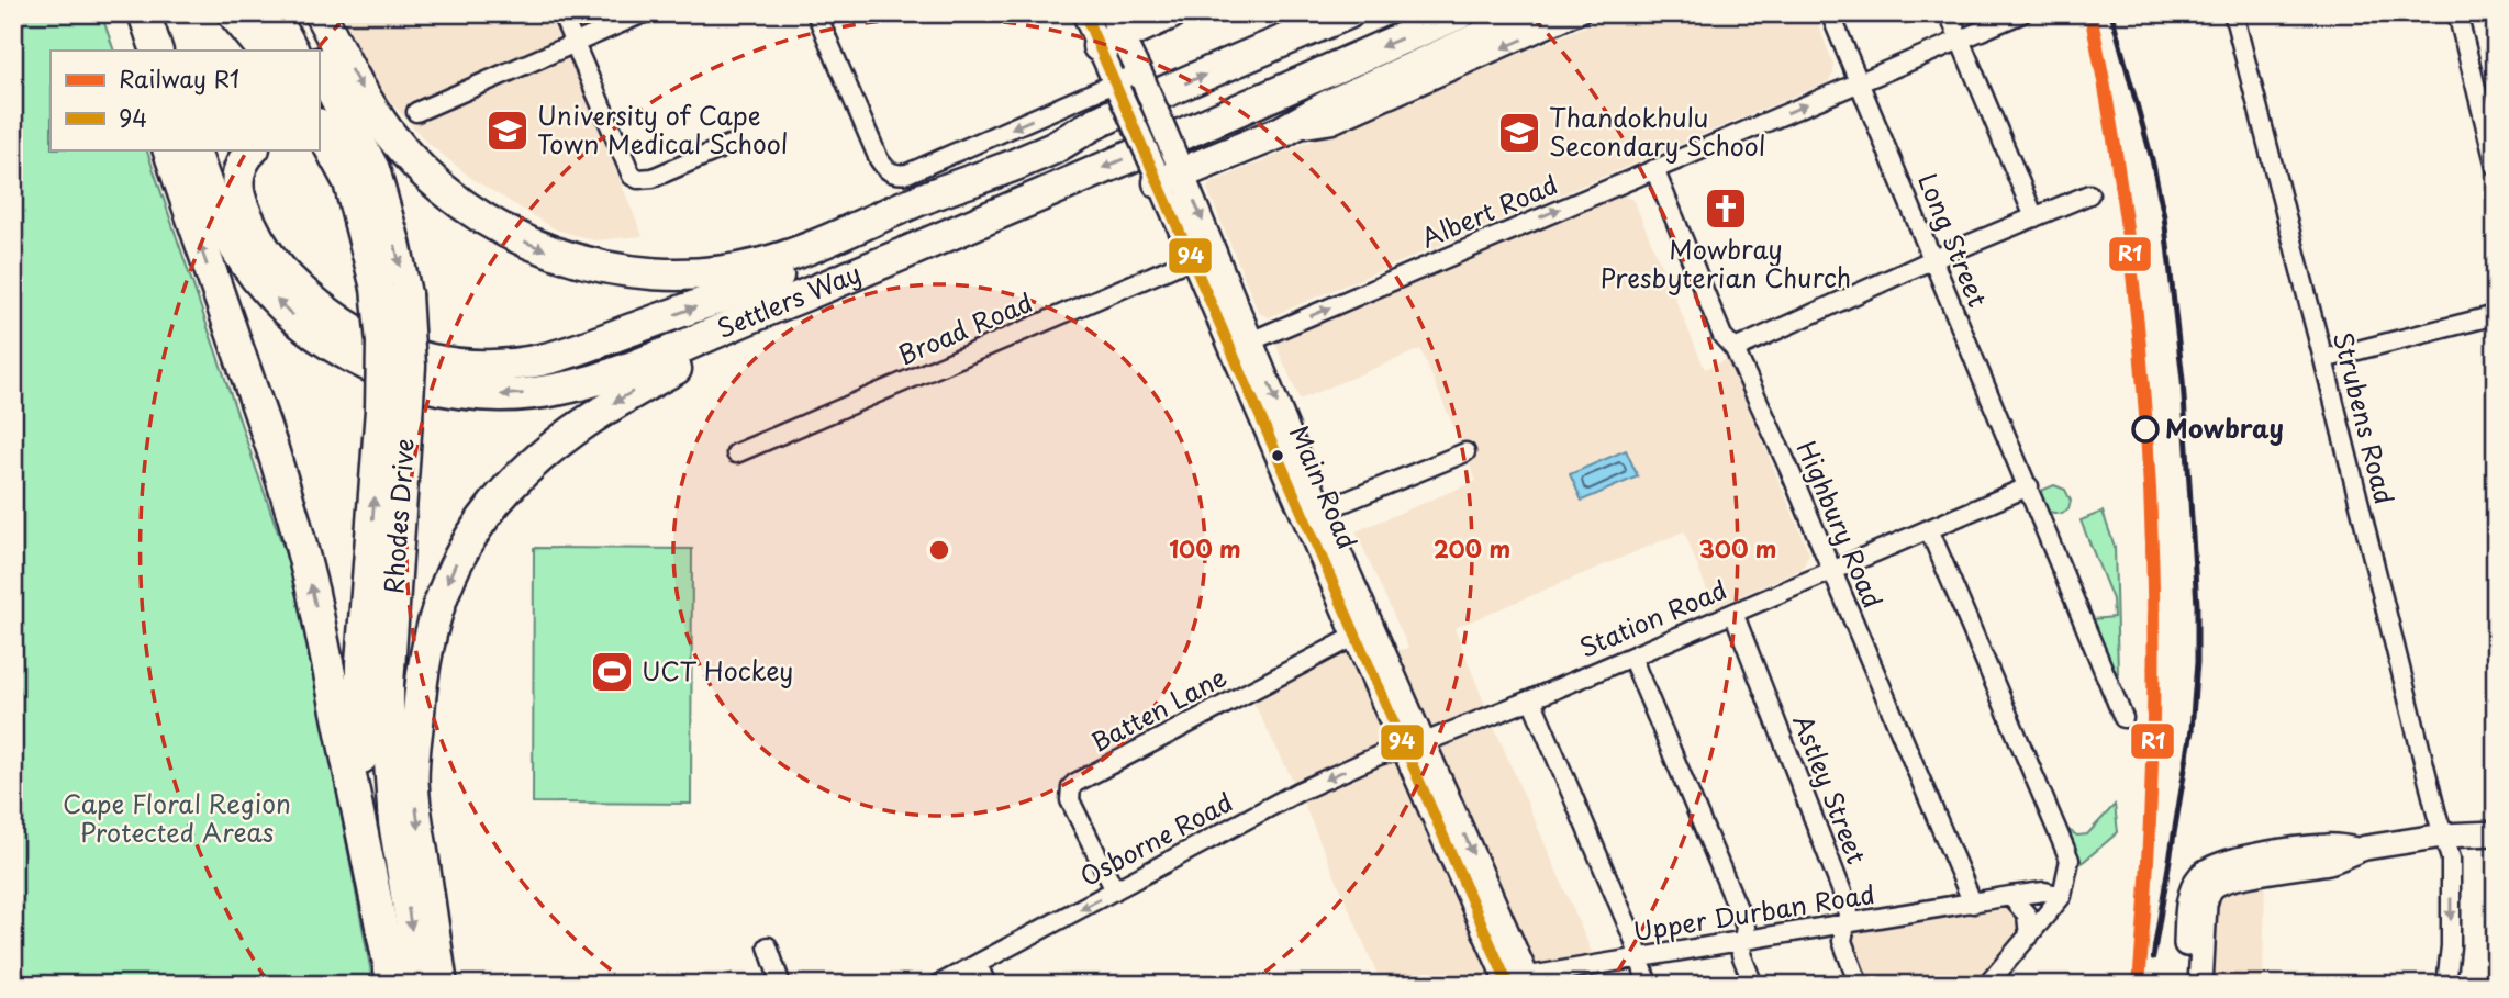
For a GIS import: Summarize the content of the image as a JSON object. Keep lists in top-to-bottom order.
{
  "streets": {
    "highway": ["Settlers Way", "Rhodes Drive"],
    "main road": ["Main Road"],
    "street": [
      "Albert Road",
      "Long Street",
      "Broad Road",
      "Strubens Road",
      "Highbury Road",
      "Station Road",
      "Batten Lane",
      "Astley Street",
      "Osborne Road",
      "Upper Durban Road"
    ]
  },
  "crossings": [
    ["Albert Road", "Long Street"],
    ["Albert Road", "Main Road"],
    ["Albert Road", "Highbury Road"],
    ["Long Street", "Station Road"],
    ["Broad Road", "Main Road"],
    ["Main Road", "Station Road"],
    ["Main Road", "Batten Lane"],
    ["Main Road", "Osborne Road"],
    ["Main Road", "Upper Durban Road"],
    ["Highbury Road", "Station Road"],
    ["Highbury Road", "Upper Durban Road"],
    ["Station Road", "Astley Street"],
    ["Station Road", "Osborne Road"],
    ["Batten Lane", "Osborne Road"],
    ["Astley Street", "Upper Durban Road"]
  ],
  "one_way": ["Albert Road", "Osborne Road"],
  "parks": ["Cape Floral Region Protected Areas"],
  "places": {
    "school or university": ["University of Cape Town Medical School", "Thandokhulu Secondary School"],
    "church": ["Mowbray Presbyterian Church"],
    "other": ["Mowbray"],
    "sports": ["UCT Hockey"]
  },
  "lines": ["rail line R1", "transit line 94"],
  "legend": ["Railway R1", "94"],
  "rings": ["100 m", "200 m", "300 m"]
}
